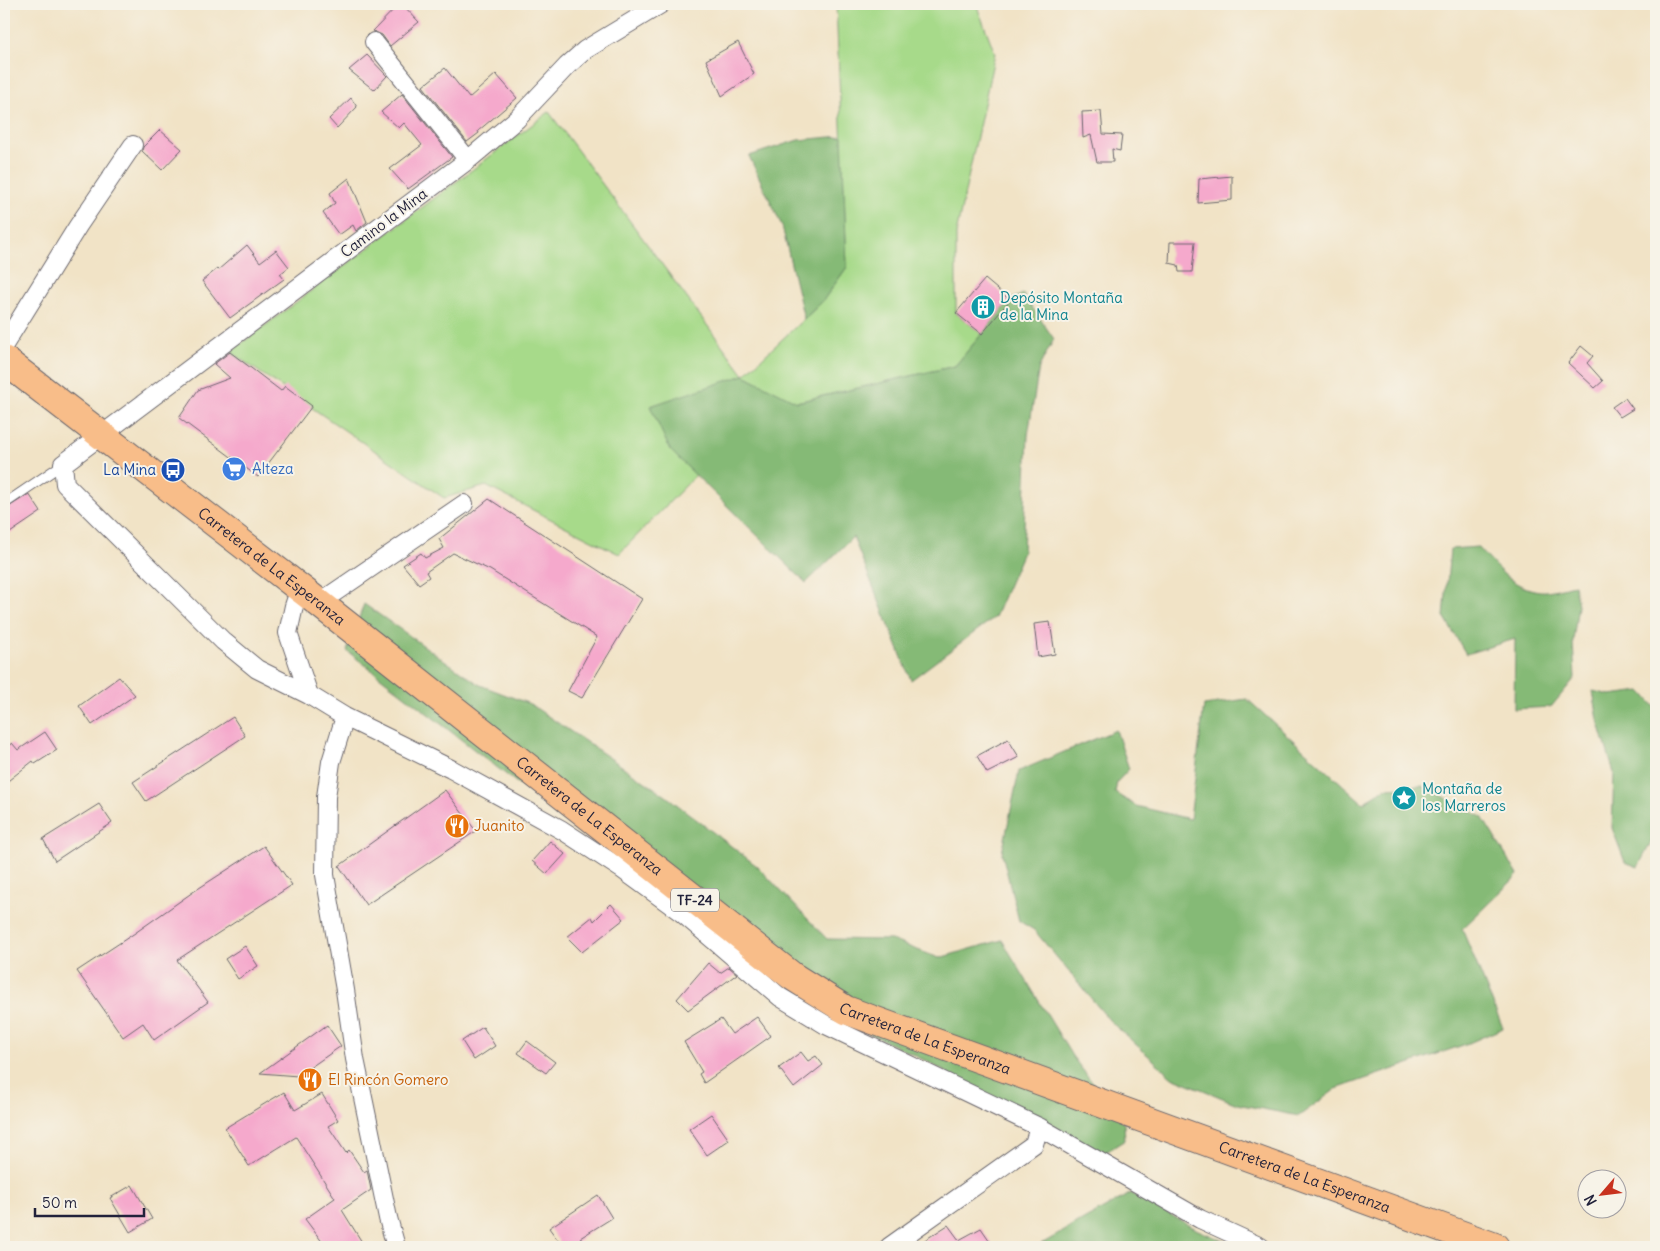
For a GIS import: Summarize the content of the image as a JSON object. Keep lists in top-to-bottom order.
{
  "streets": {
    "main road": ["Carretera de La Esperanza", "TF-24"],
    "street": ["Camino la Mina"]
  },
  "crossings": [
    ["Camino la Mina", "Carretera de La Esperanza"]
  ],
  "places": {
    "building": ["Depósito Montaña de la Mina"],
    "supermarket": ["Alteza"],
    "bus stop": ["La Mina"],
    "place": ["Montaña de los Marreros"],
    "restaurant": ["Juanito", "El Rincón Gomero"]
  },
  "scale_bar": "50 m",
  "north": "bottom left"
}
